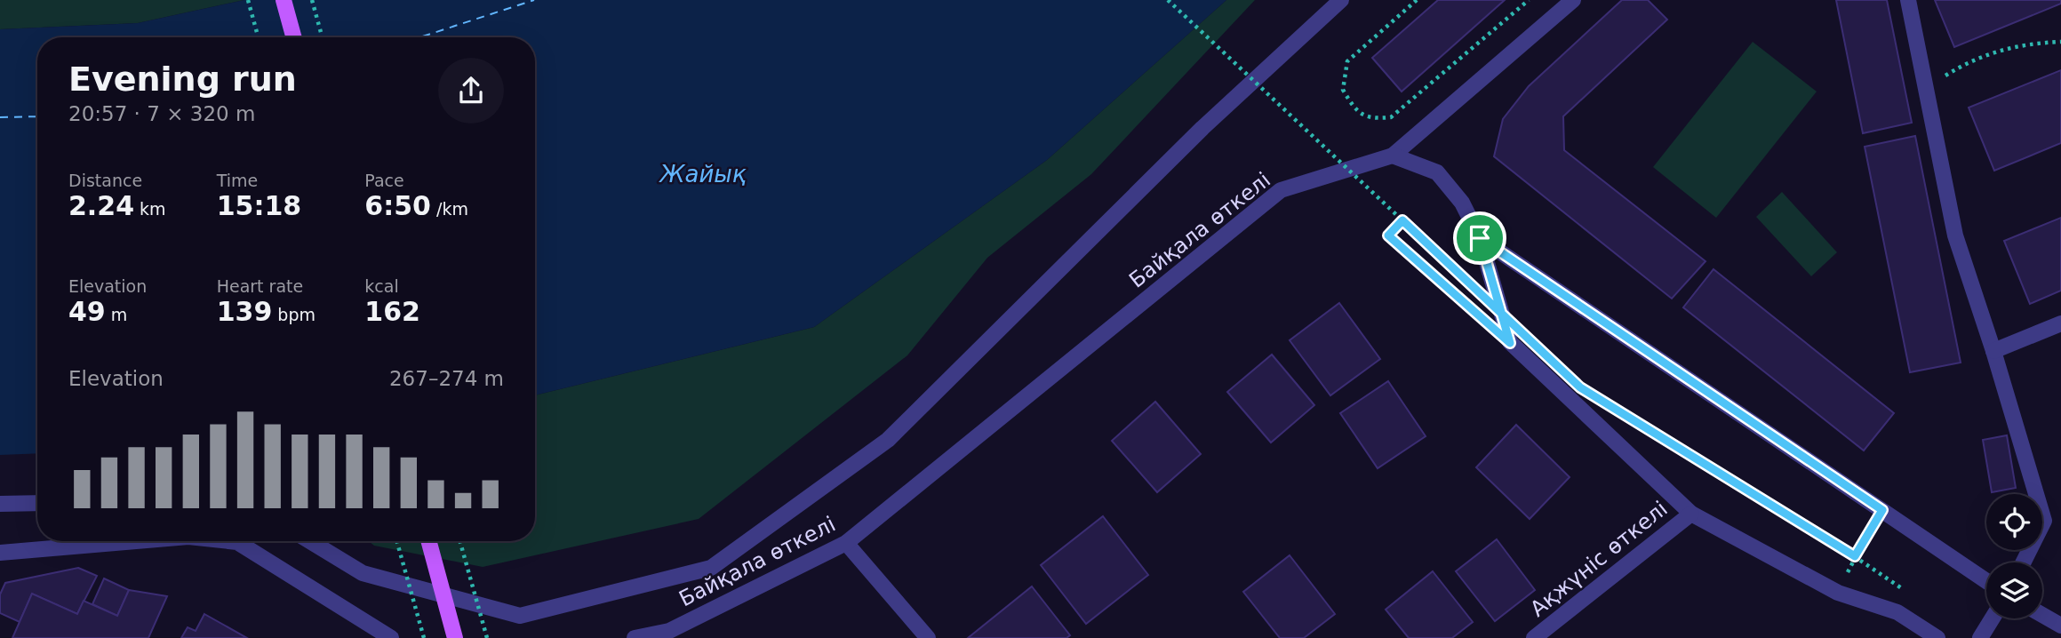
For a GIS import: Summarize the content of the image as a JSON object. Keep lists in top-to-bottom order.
{
  "streets": {
    "street": ["Байқала өткелі", "Ақжүніс өткелі"]
  },
  "water": ["Жайық"],
  "page": {
    "heading": ["Evening run", "20:57 · 7 × 320 m"],
    "stats": [
      ["Distance", "2.24 km"],
      ["Time", "15:18"],
      ["Pace", "6:50 /km"],
      ["Elevation", "49 m"],
      ["Heart rate", "139 bpm"],
      ["kcal", "162"]
    ],
    "chart": ["Elevation", "267–274 m"]
  }
}
